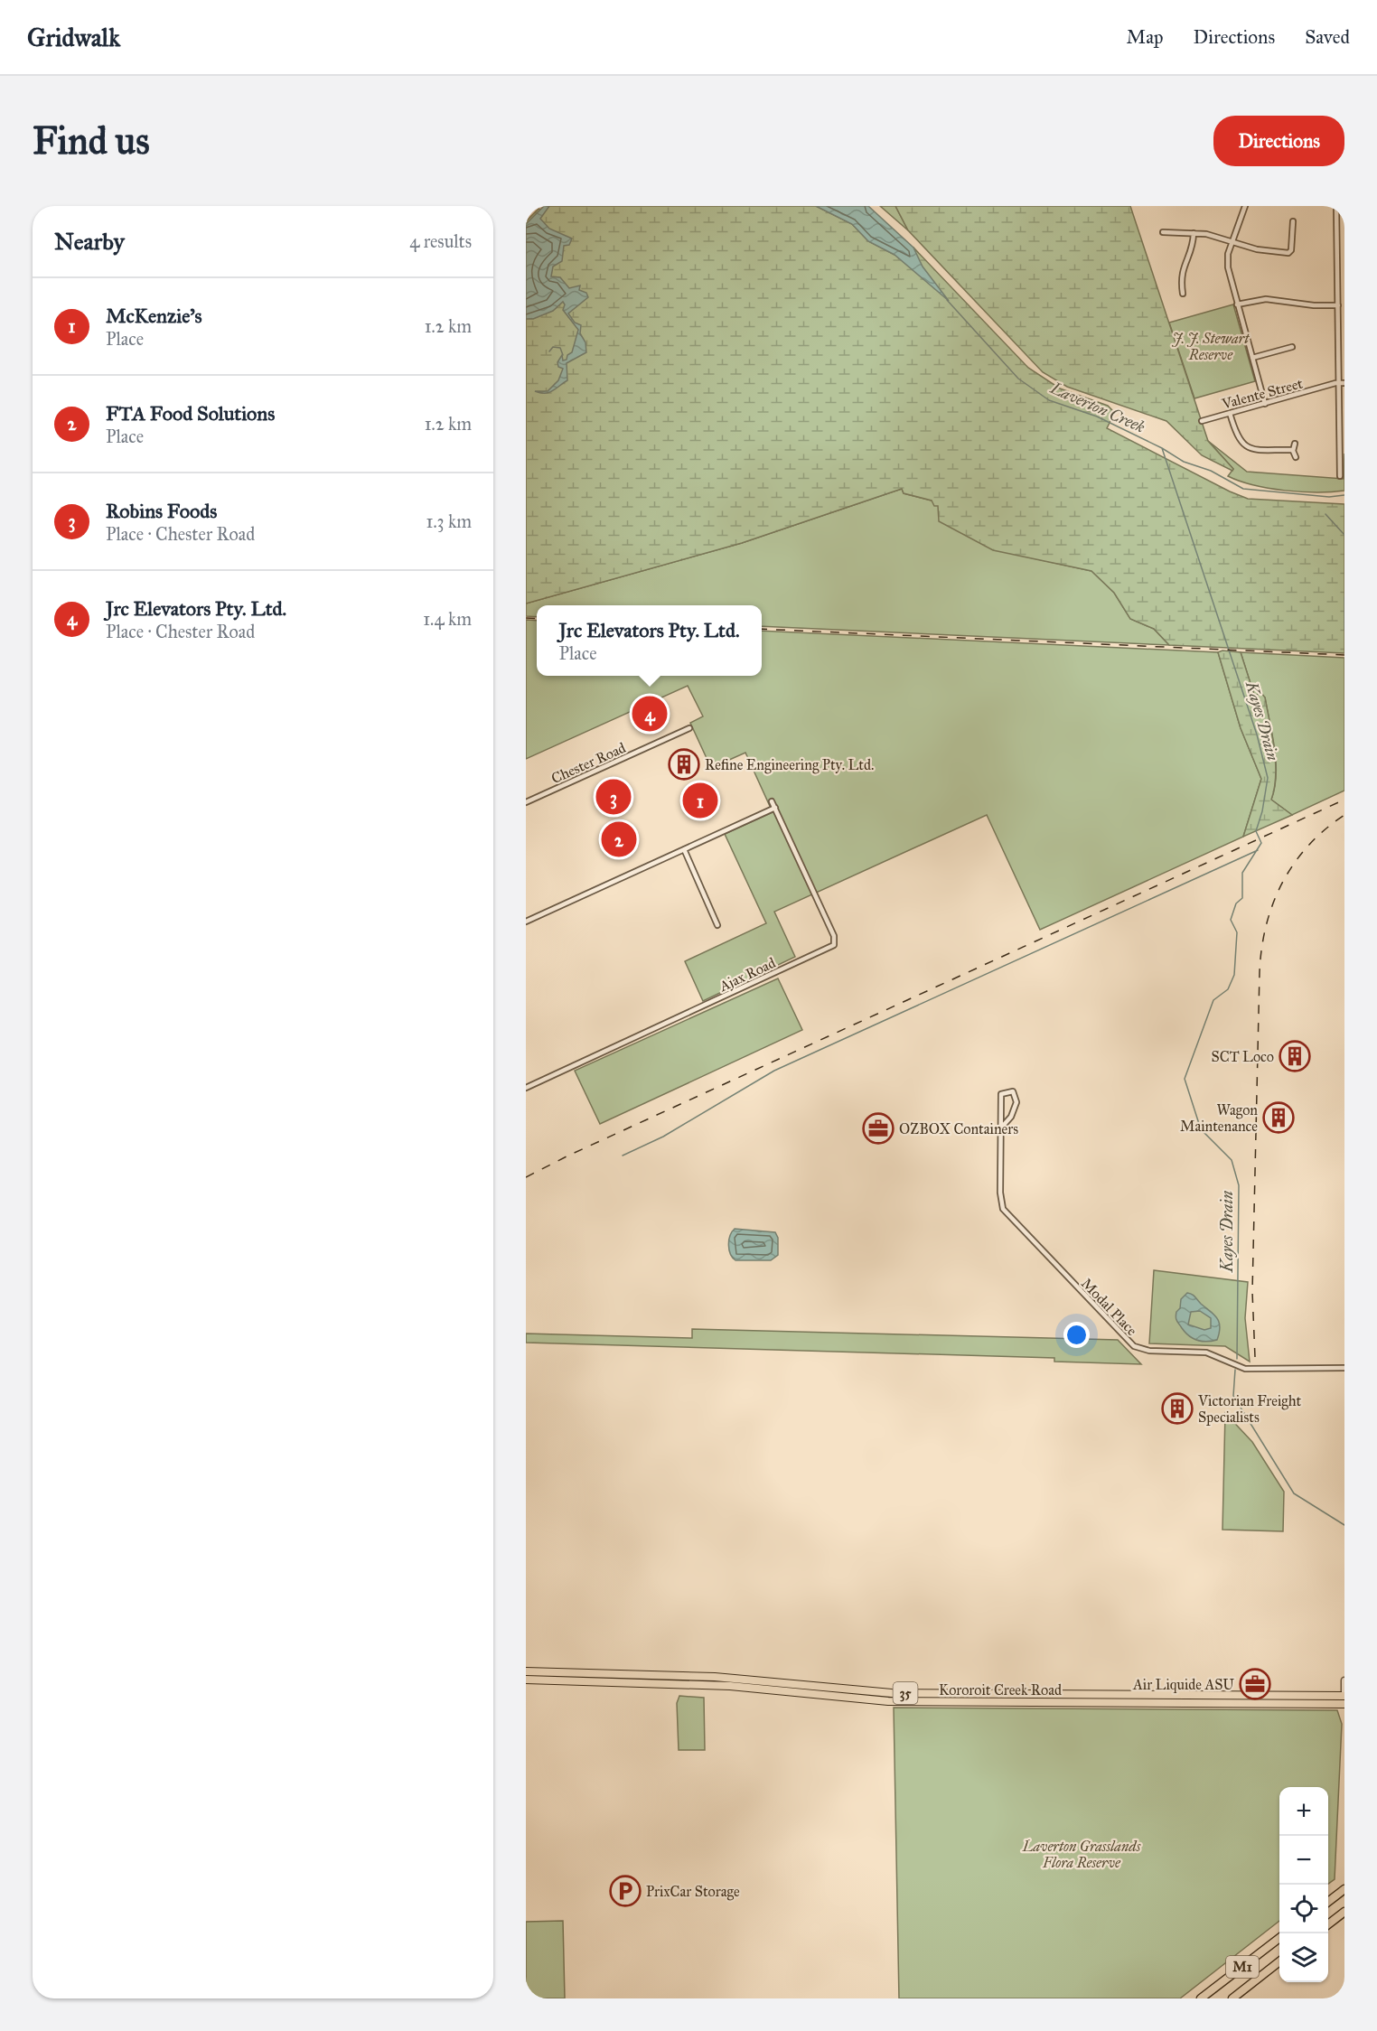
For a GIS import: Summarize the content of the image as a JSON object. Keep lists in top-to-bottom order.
{
  "streets": {
    "highway": ["M1"],
    "main road": ["Kororoit Creek Road", "35"],
    "street": [
      "Valente Street",
      "Chester Road",
      "Ajax Road",
      "Modal Place"
    ]
  },
  "water": ["Laverton Creek", "Kayes Drain"],
  "parks": ["J. J. Stewart Reserve", "Laverton Grasslands Flora Reserve"],
  "places": {
    "building": [
      "Refine Engineering Pty. Ltd.",
      "SCT Loco",
      "Wagon Maintenance",
      "Victorian Freight Specialists"
    ],
    "office": ["OZBOX Containers", "Air Liquide ASU"],
    "parking": ["PrixCar Storage"]
  },
  "page": {
    "header": "Gridwalk",
    "nav": ["Map", "Directions", "Saved"],
    "buttons": "Directions",
    "title": "Find us",
    "heading": ["Nearby", "4 results"],
    "list": [
      {
        "mark": "1",
        "name": "McKenzie's",
        "note": "Place",
        "value": "1.2 km"
      },
      {
        "mark": "2",
        "name": "FTA Food Solutions",
        "note": "Place",
        "value": "1.2 km"
      },
      {
        "mark": "3",
        "name": "Robins Foods",
        "note": "Place · Chester Road",
        "value": "1.3 km"
      },
      {
        "mark": "4",
        "name": "Jrc Elevators Pty. Ltd.",
        "note": "Place · Chester Road",
        "value": "1.4 km"
      }
    ],
    "popup": ["Jrc Elevators Pty. Ltd.", "Place"],
    "pins": [
      "4",
      "3",
      "1",
      "2"
    ],
    "map_buttons": ["+", "−"]
  }
}
